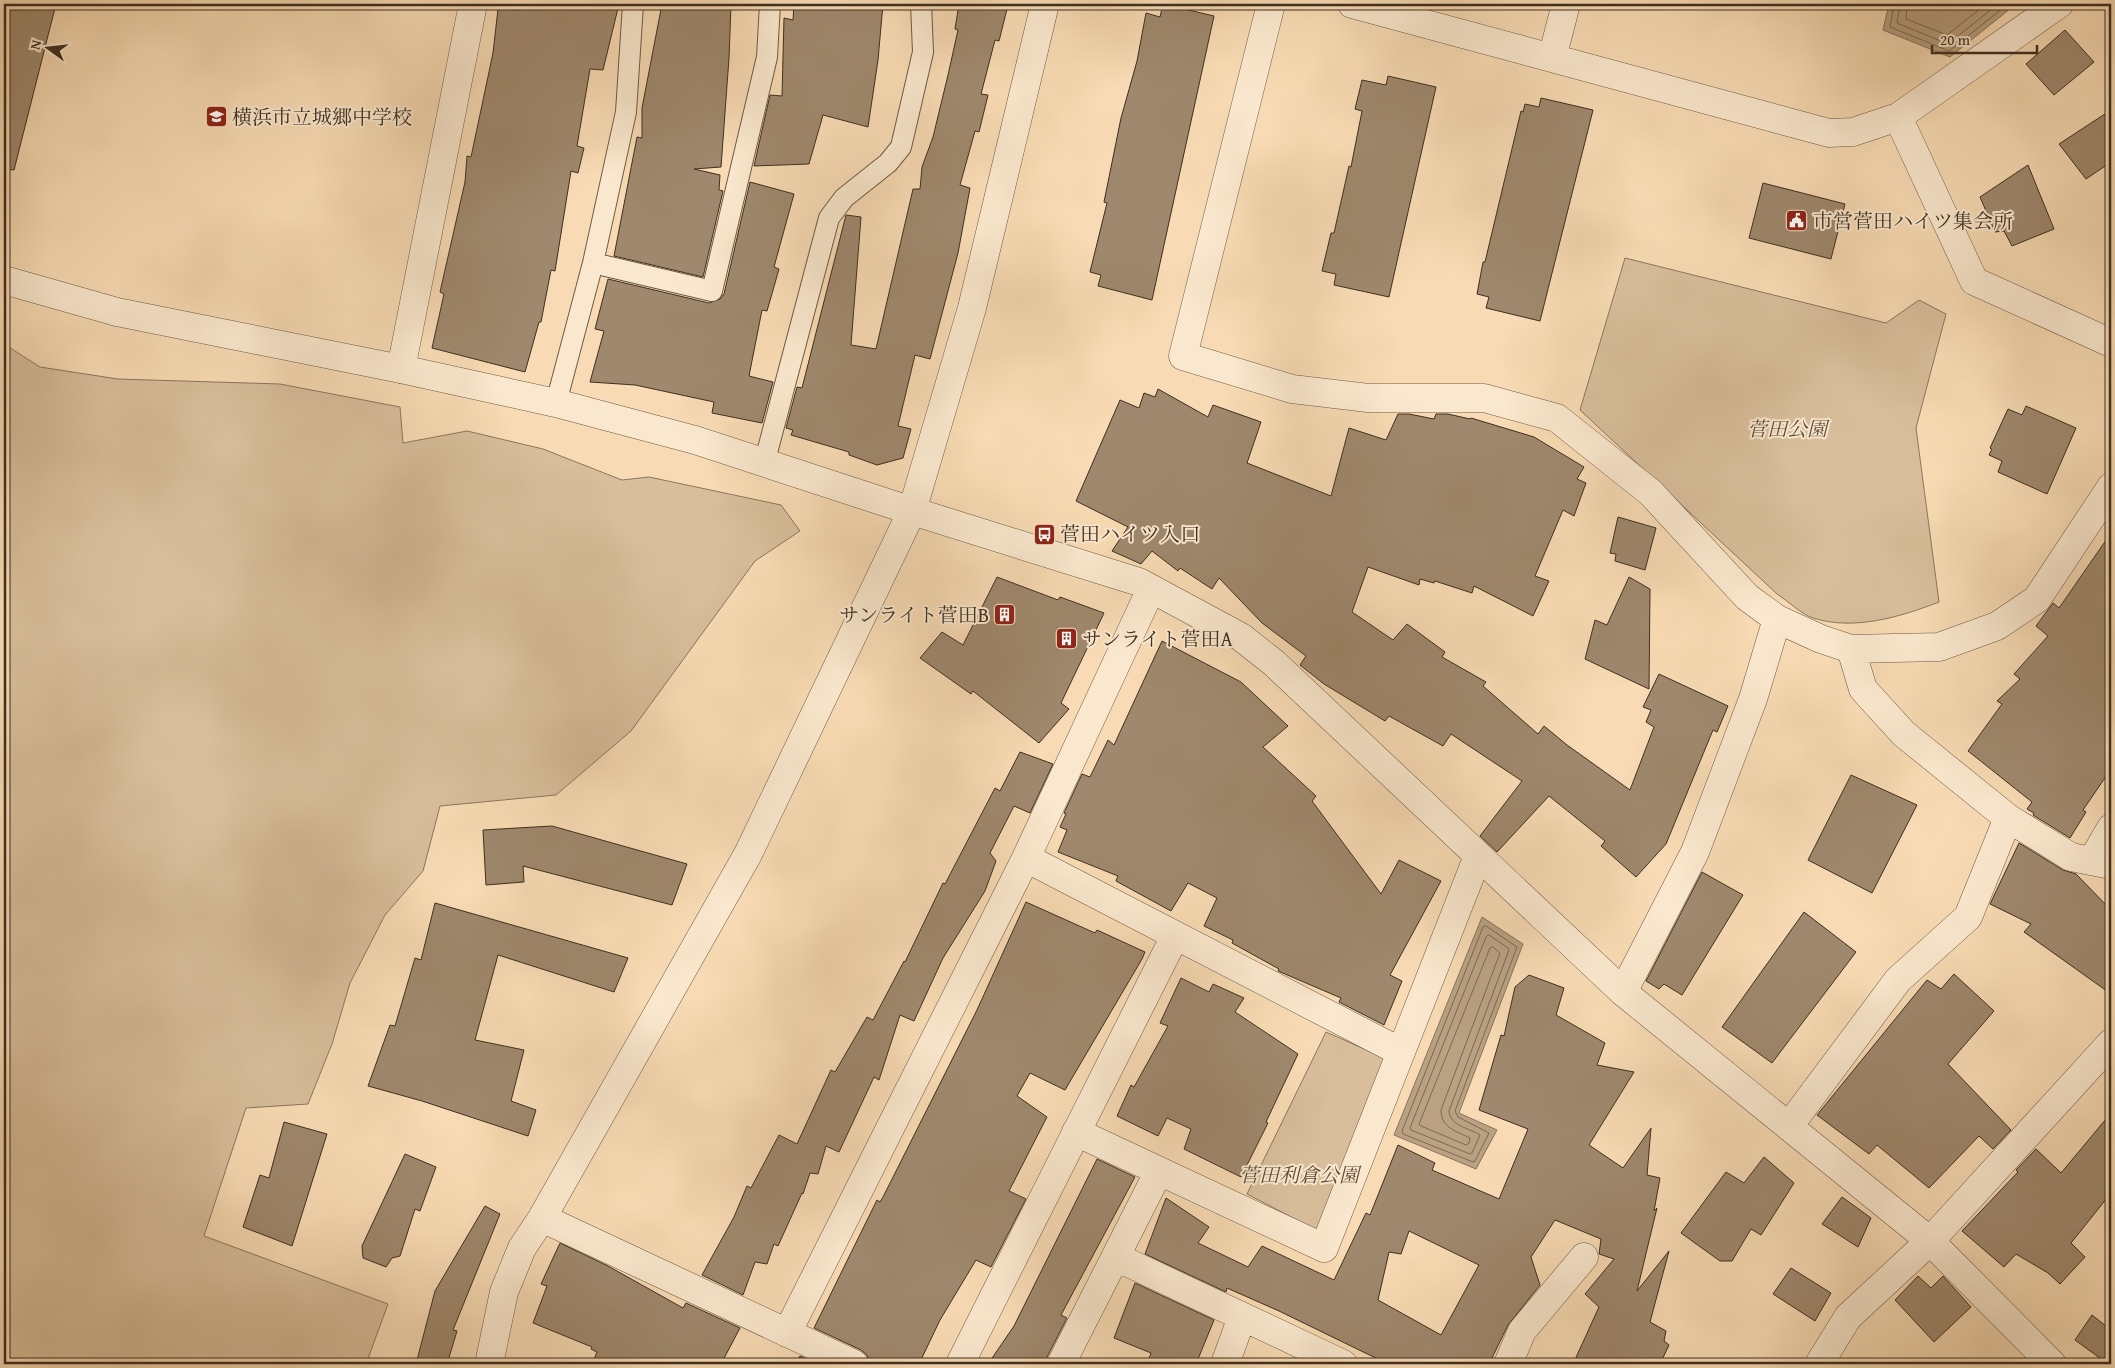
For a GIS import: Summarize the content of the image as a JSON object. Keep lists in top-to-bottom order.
{
  "parks": ["菅田公園", "菅田利倉公園"],
  "places": {
    "school or university": ["横浜市立城郷中学校"],
    "public building": ["市営菅田ハイツ集会所"],
    "bus stop": ["菅田ハイツ入口"],
    "building": ["サンライト菅田B", "サンライト菅田A"]
  },
  "scale_bar": "20 m",
  "north": "left"
}
